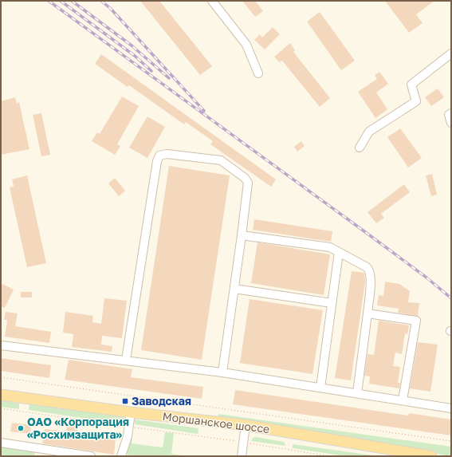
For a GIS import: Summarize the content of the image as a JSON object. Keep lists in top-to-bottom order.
{
  "streets": {
    "main road": ["Моршанское шоссе"]
  },
  "places": {
    "transit": ["Заводская"],
    "other": ["ОАО «Корпорация «Росхимзащита»"]
  }
}
